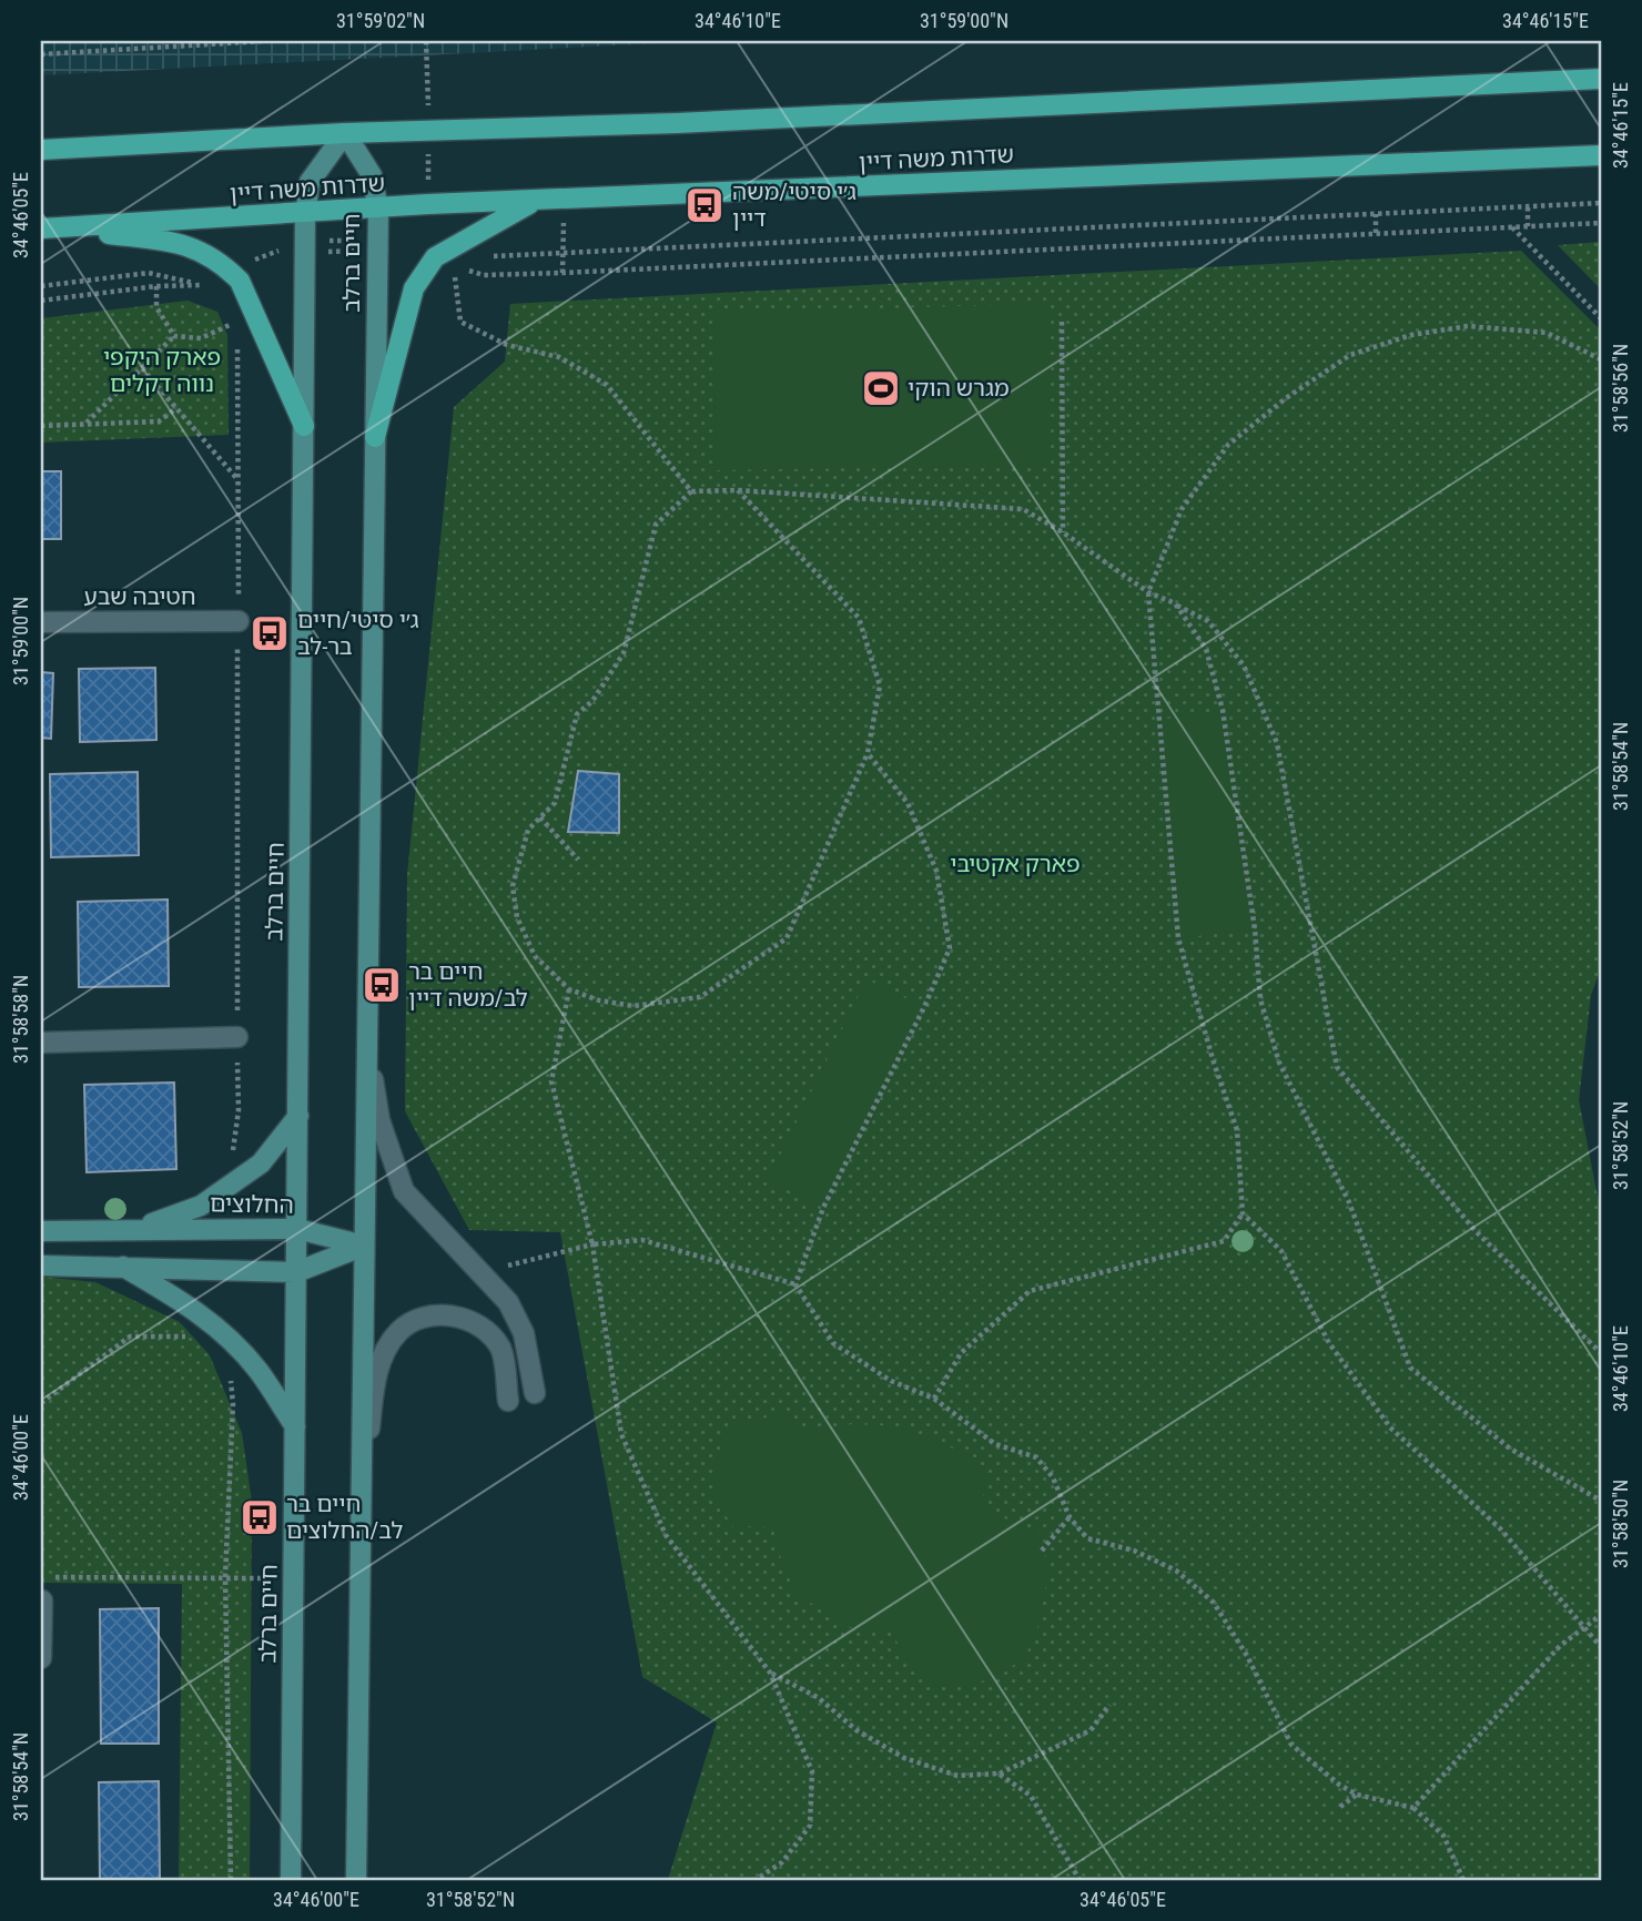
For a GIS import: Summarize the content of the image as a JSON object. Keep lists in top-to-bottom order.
{
  "streets": {
    "main road": ["שדרות משה דיין"],
    "street": ["חיים ברלב", "חטיבה שבע", "החלוצים"]
  },
  "crossings": [
    ["שדרות משה דיין", "חיים ברלב"],
    ["חיים ברלב", "החלוצים"]
  ],
  "parks": ["פארק היקפי נווה דקלים", "פארק אקטיבי"],
  "places": {
    "bus stop": [
      "ג׳י סיטי/משה דיין",
      "ג׳י סיטי/חיים בר-לב",
      "חיים בר לב/משה דיין",
      "חיים בר לב/החלוצים"
    ],
    "sports": ["מגרש הוקי"]
  },
  "coordinates": [
    "31°59'02\"N",
    "34°46'10\"E",
    "31°59'00\"N",
    "34°46'15\"E",
    "34°46'05\"E",
    "31°58'56\"N",
    "31°58'54\"N",
    "31°58'58\"N",
    "31°58'52\"N",
    "34°46'00\"E",
    "31°58'50\"N"
  ]
}
